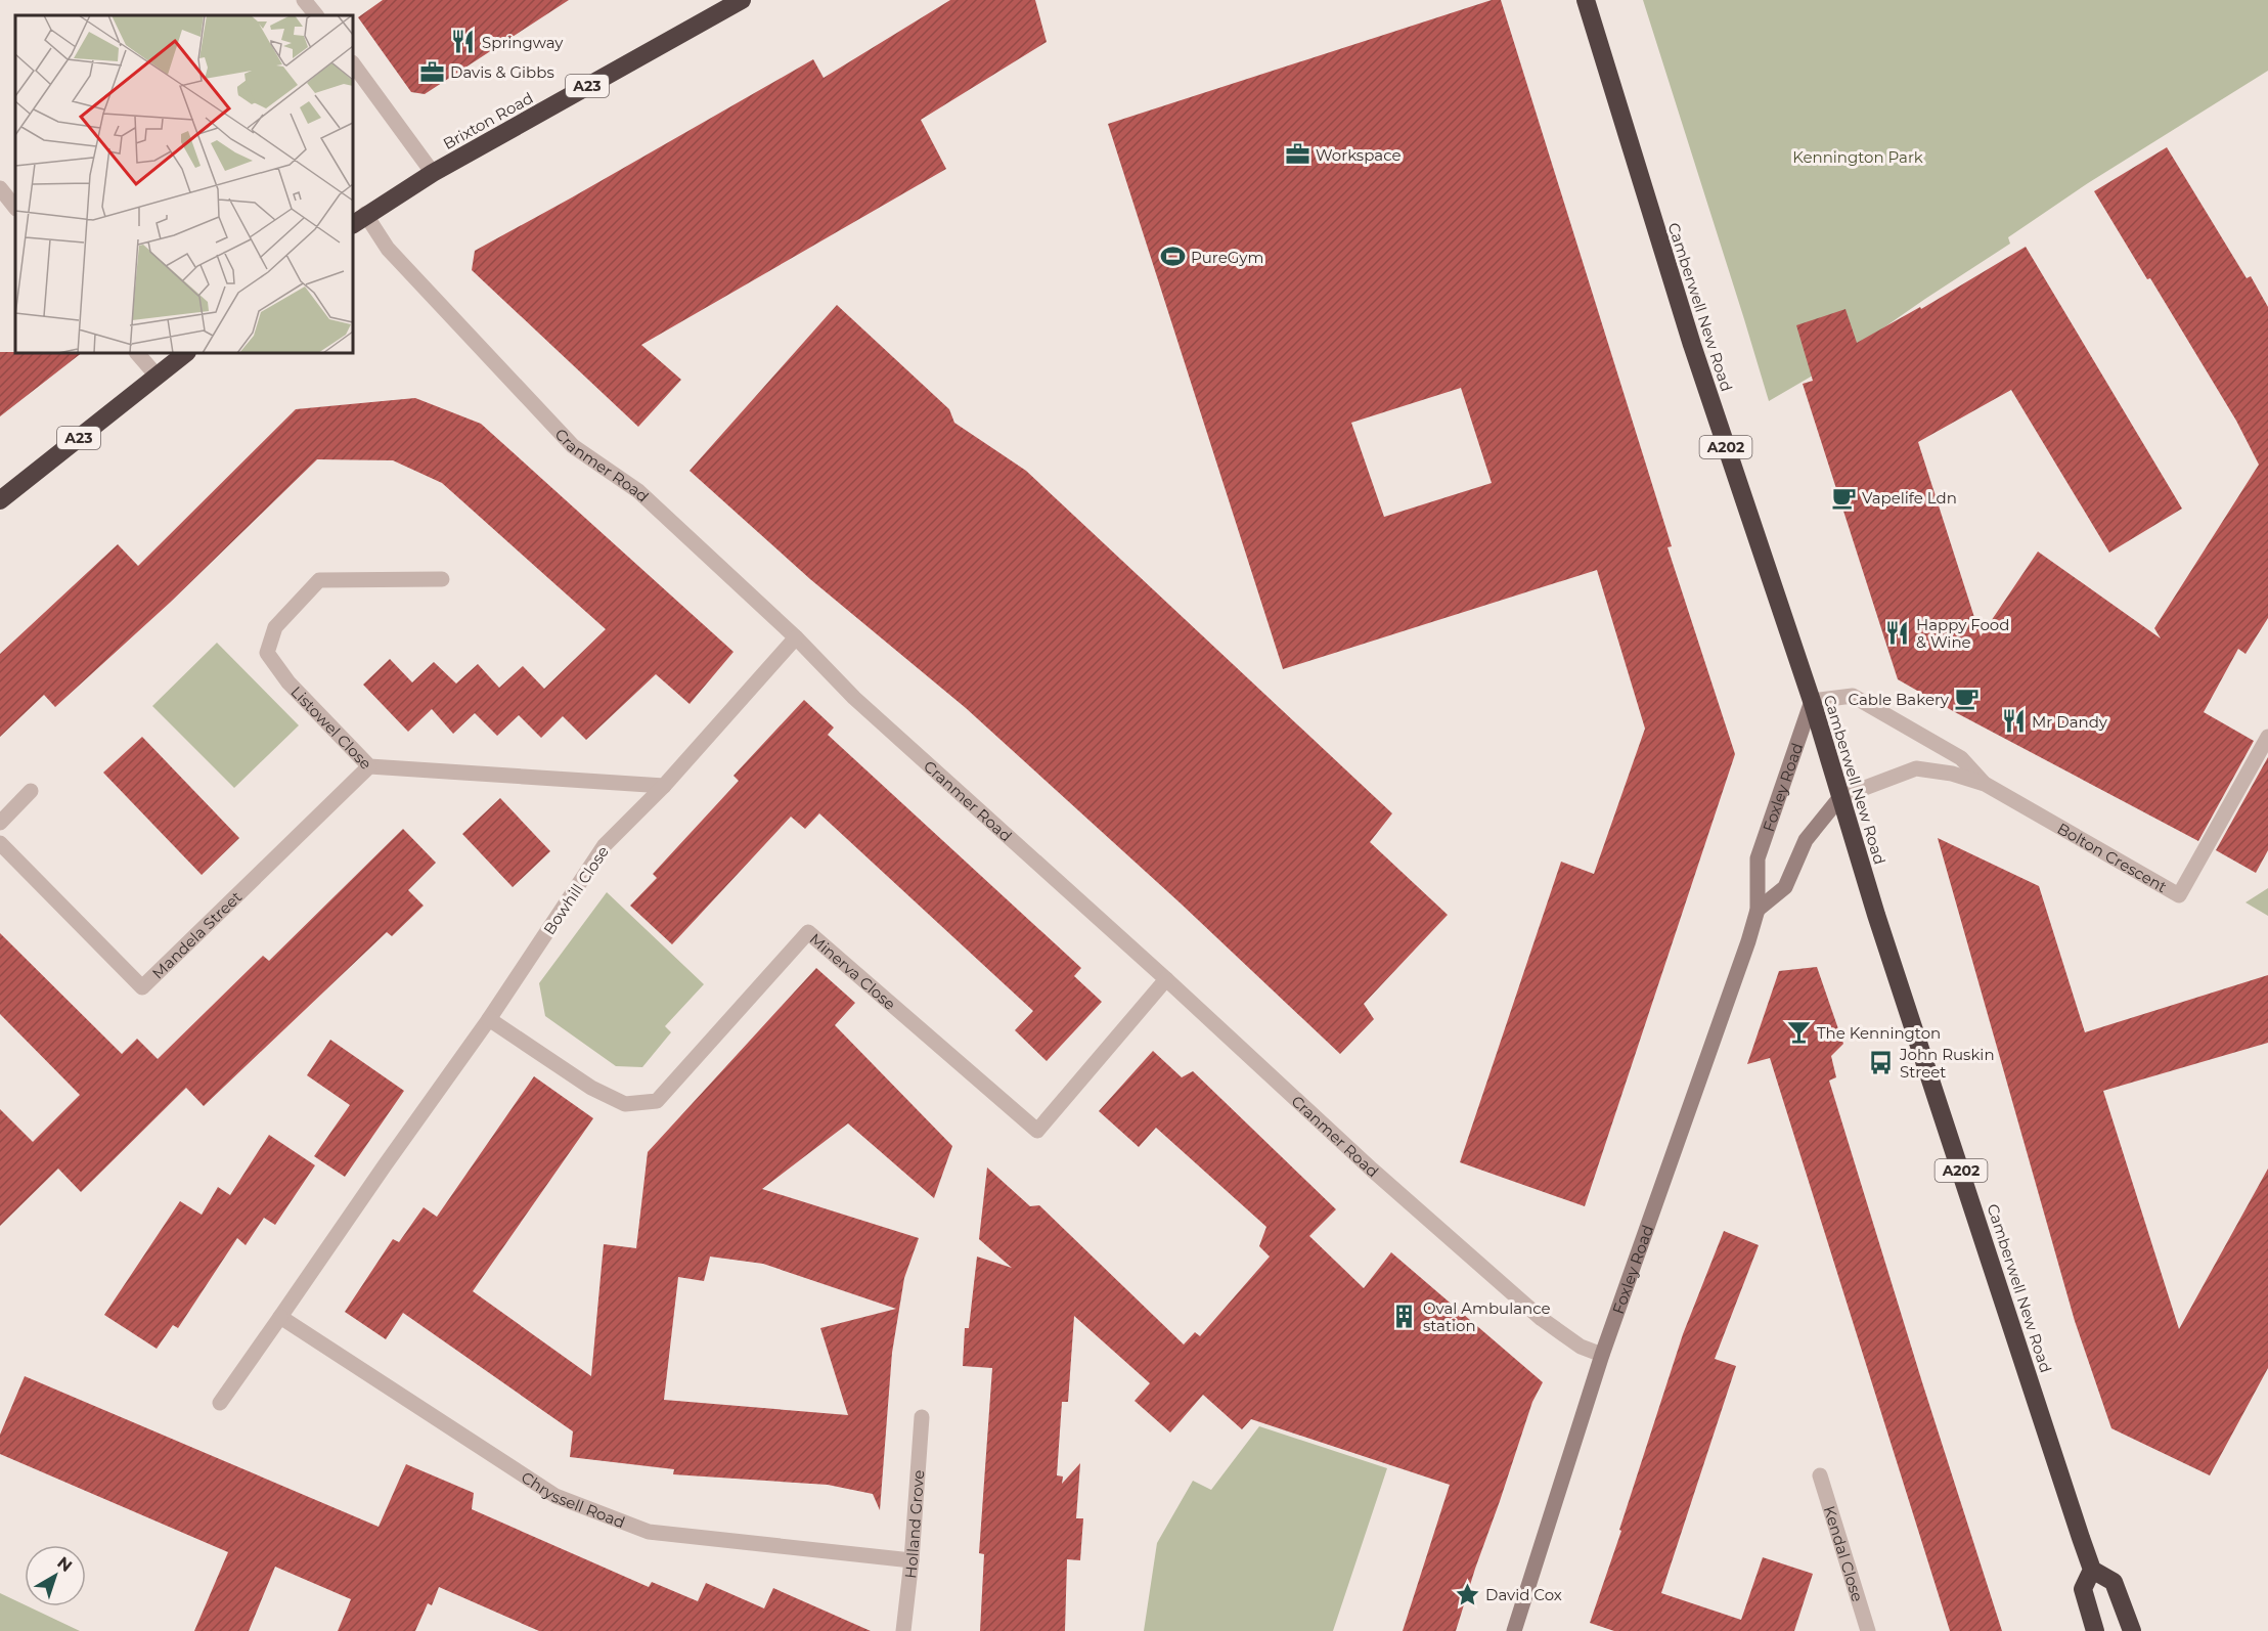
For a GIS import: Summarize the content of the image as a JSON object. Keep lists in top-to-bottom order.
{
  "streets": {
    "highway": [
      "A23",
      "Brixton Road",
      "Camberwell New Road",
      "A202"
    ],
    "street": [
      "Cranmer Road",
      "Listowel Close",
      "Foxley Road",
      "Bolton Crescent",
      "Bowhill Close",
      "Mandela Street",
      "Minerva Close",
      "Chryssell Road",
      "Holland Grove",
      "Kendal Close"
    ]
  },
  "crossings": [
    ["Brixton Road", "Cranmer Road"],
    ["Camberwell New Road", "Foxley Road"],
    ["Camberwell New Road", "Bolton Crescent"],
    ["Cranmer Road", "Foxley Road"],
    ["Cranmer Road", "Bowhill Close"],
    ["Cranmer Road", "Minerva Close"],
    ["Listowel Close", "Bowhill Close"],
    ["Listowel Close", "Mandela Street"],
    ["Foxley Road", "Bolton Crescent"],
    ["Bowhill Close", "Minerva Close"],
    ["Bowhill Close", "Chryssell Road"],
    ["Chryssell Road", "Holland Grove"]
  ],
  "parks": ["Kennington Park"],
  "places": {
    "restaurant": ["Springway", "Happy Food & Wine", "Mr Dandy"],
    "office": ["Davis & Gibbs", "Workspace"],
    "sports": ["PureGym"],
    "cafe": ["Vapelife Ldn", "Cable Bakery"],
    "bar": ["The Kennington"],
    "bus stop": ["John Ruskin Street"],
    "building": ["Oval Ambulance station"],
    "place": ["David Cox"]
  },
  "north": "top right"
}
